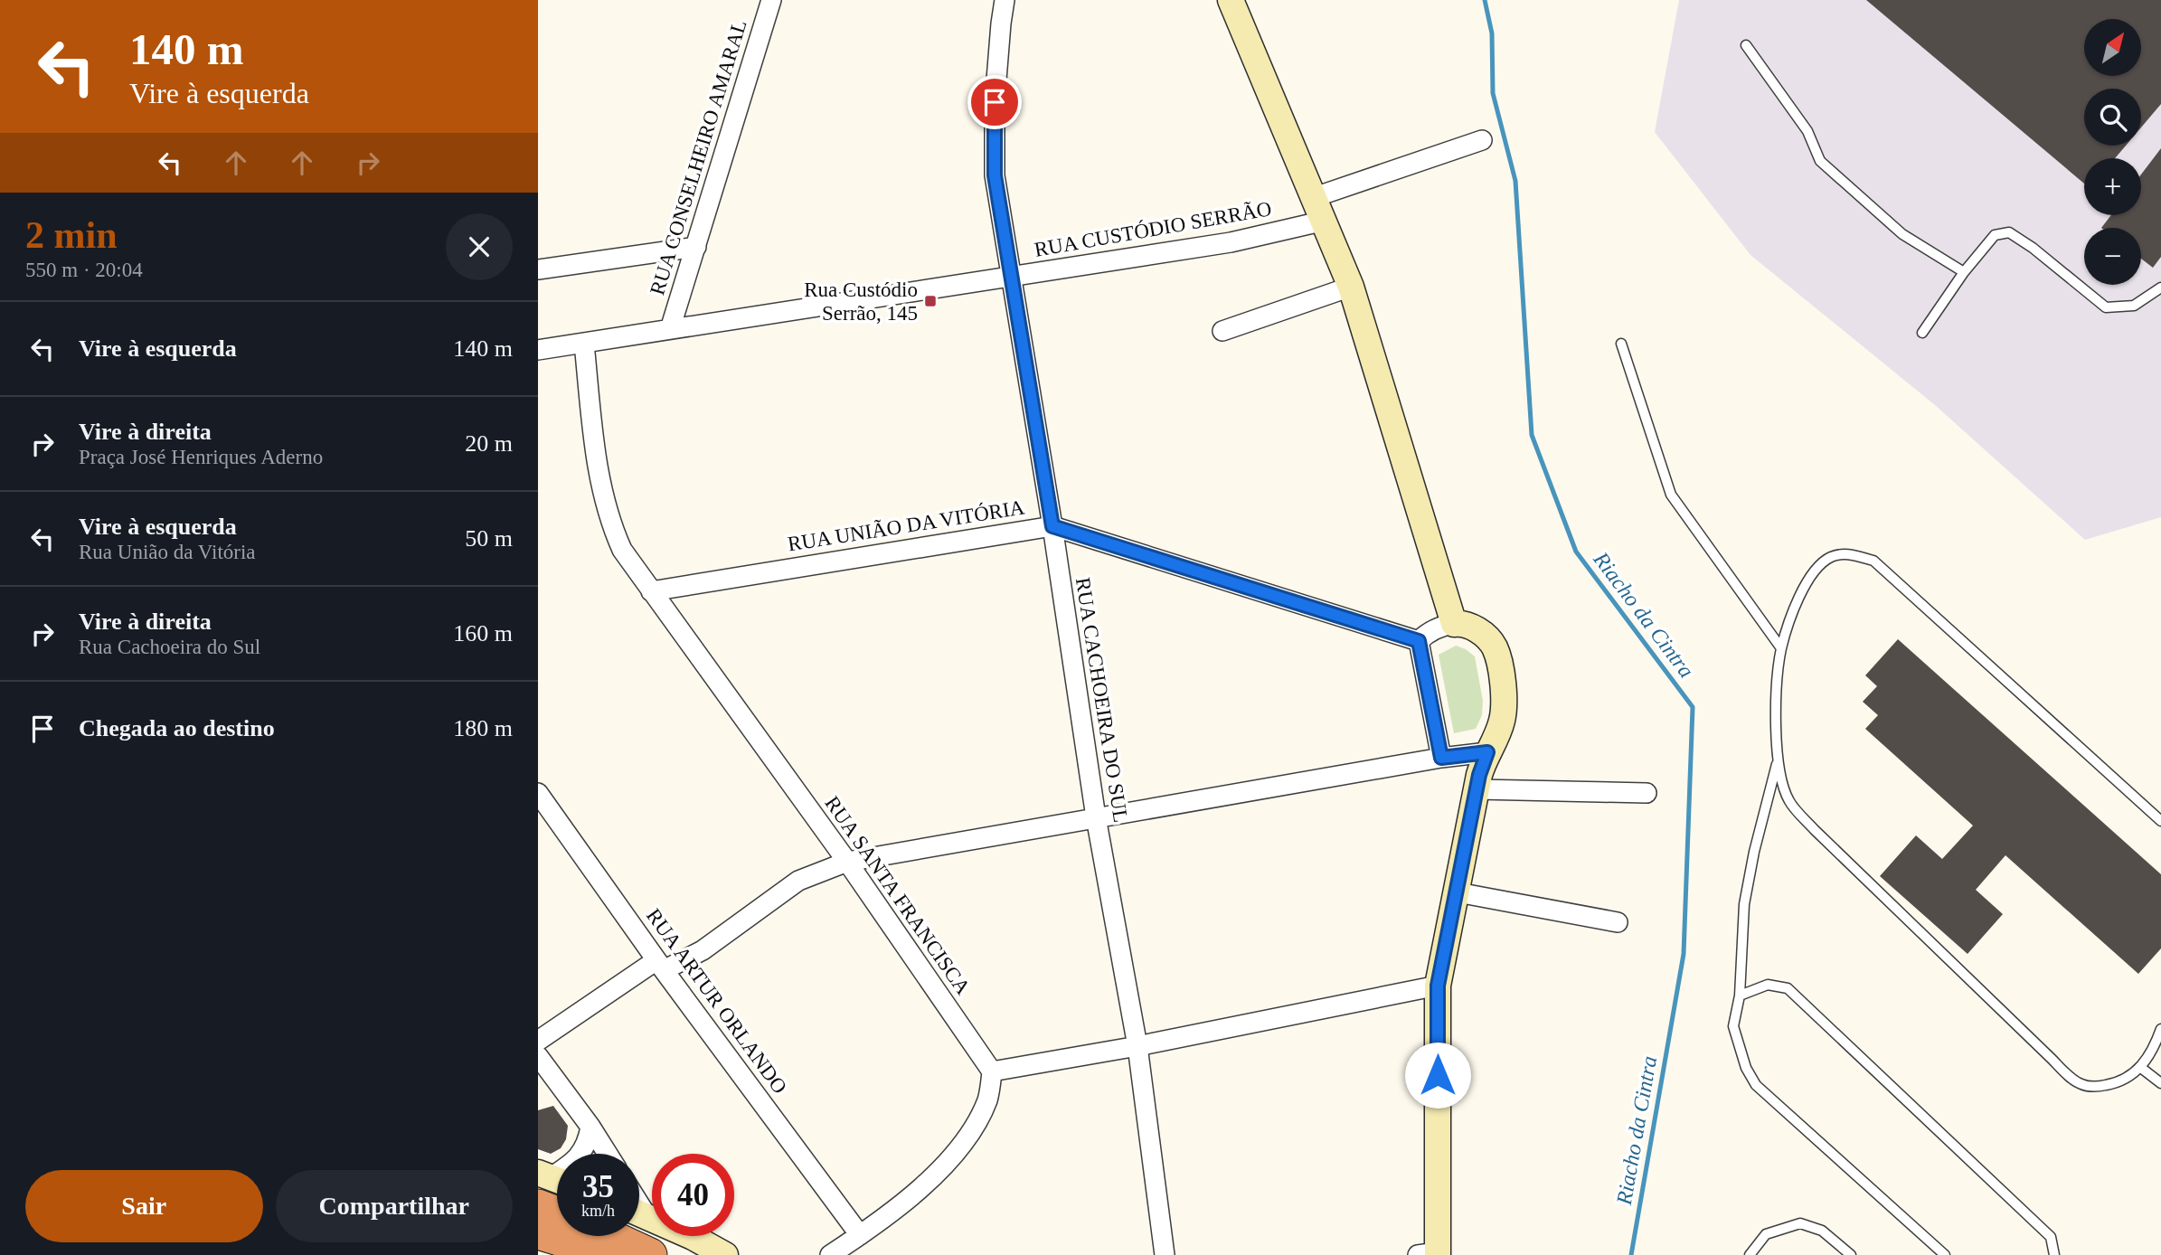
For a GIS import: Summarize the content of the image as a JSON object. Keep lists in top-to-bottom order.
{
  "streets": {
    "street": [
      "RUA CONSELHEIRO AMARAL",
      "RUA CUSTÓDIO SERRÃO",
      "RUA UNIÃO DA VITÓRIA",
      "RUA CACHOEIRA DO SUL",
      "RUA SANTA FRANCISCA",
      "RUA ARTUR ORLANDO"
    ]
  },
  "crossings": [
    ["RUA CONSELHEIRO AMARAL", "RUA CUSTÓDIO SERRÃO"],
    ["RUA CUSTÓDIO SERRÃO", "RUA CACHOEIRA DO SUL"],
    ["RUA CUSTÓDIO SERRÃO", "RUA SANTA FRANCISCA"],
    ["RUA UNIÃO DA VITÓRIA", "RUA CACHOEIRA DO SUL"],
    ["RUA UNIÃO DA VITÓRIA", "RUA SANTA FRANCISCA"]
  ],
  "water": ["Riacho da Cintra"],
  "places": {
    "transit": ["Rua Custódio Serrão, 145"]
  },
  "north": "top right",
  "page": {
    "turn": ["140 m", "Vire à esquerda"],
    "map_buttons": ["+", "−"],
    "heading": ["2 min", "550 m · 20:04"],
    "list": [
      {
        "name": "Vire à esquerda",
        "value": "140 m"
      },
      {
        "name": "Vire à direita",
        "note": "Praça José Henriques Aderno",
        "value": "20 m"
      },
      {
        "name": "Vire à esquerda",
        "note": "Rua União da Vitória",
        "value": "50 m"
      },
      {
        "name": "Vire à direita",
        "note": "Rua Cachoeira do Sul",
        "value": "160 m"
      },
      {
        "name": "Chegada ao destino",
        "value": "180 m"
      }
    ],
    "speed": "35 km/h",
    "limit": "40",
    "buttons": ["Sair", "Compartilhar"]
  }
}
